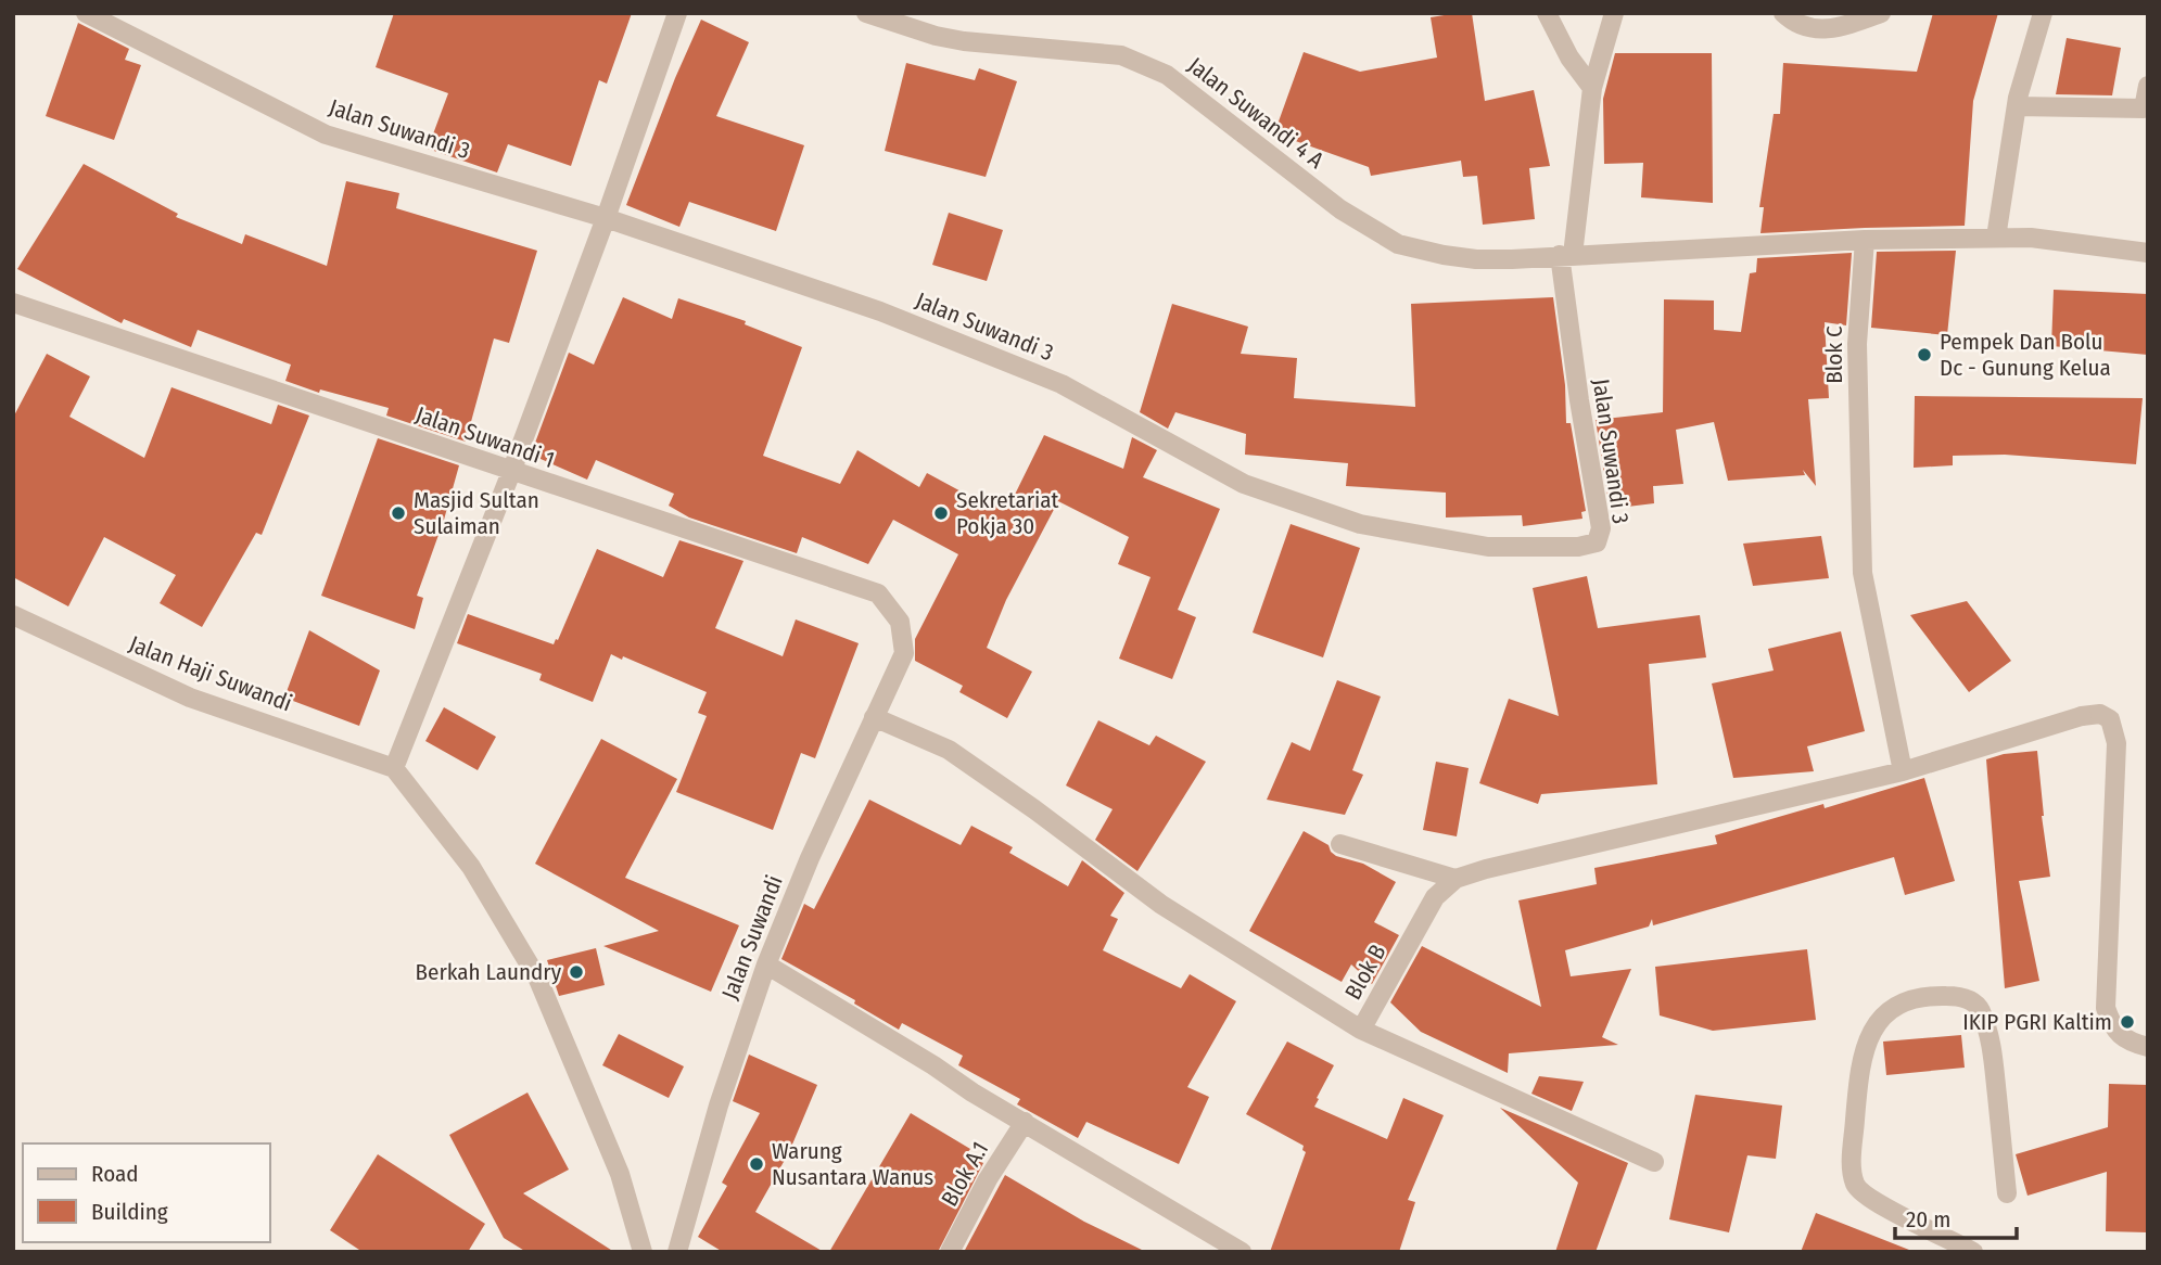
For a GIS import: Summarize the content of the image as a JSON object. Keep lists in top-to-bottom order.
{
  "streets": {
    "street": [
      "Jalan Suwandi 4 A",
      "Jalan Suwandi 3",
      "Blok C",
      "Jalan Suwandi 1",
      "Jalan Haji Suwandi",
      "Jalan Suwandi",
      "Blok B",
      "Blok A.1"
    ]
  },
  "crossings": [
    ["Jalan Suwandi 4 A", "Jalan Suwandi 3"],
    ["Blok C", "Blok B"],
    ["Jalan Suwandi 1", "Jalan Suwandi"],
    ["Jalan Suwandi", "Blok B"]
  ],
  "places": [
    "Pempek Dan Bolu Dc - Gunung Kelua",
    "Masjid Sultan Sulaiman",
    "Sekretariat Pokja 30",
    "Berkah Laundry",
    "IKIP PGRI Kaltim",
    "Warung Nusantara Wanus"
  ],
  "legend": ["Road", "Building"],
  "scale_bar": "20 m"
}
